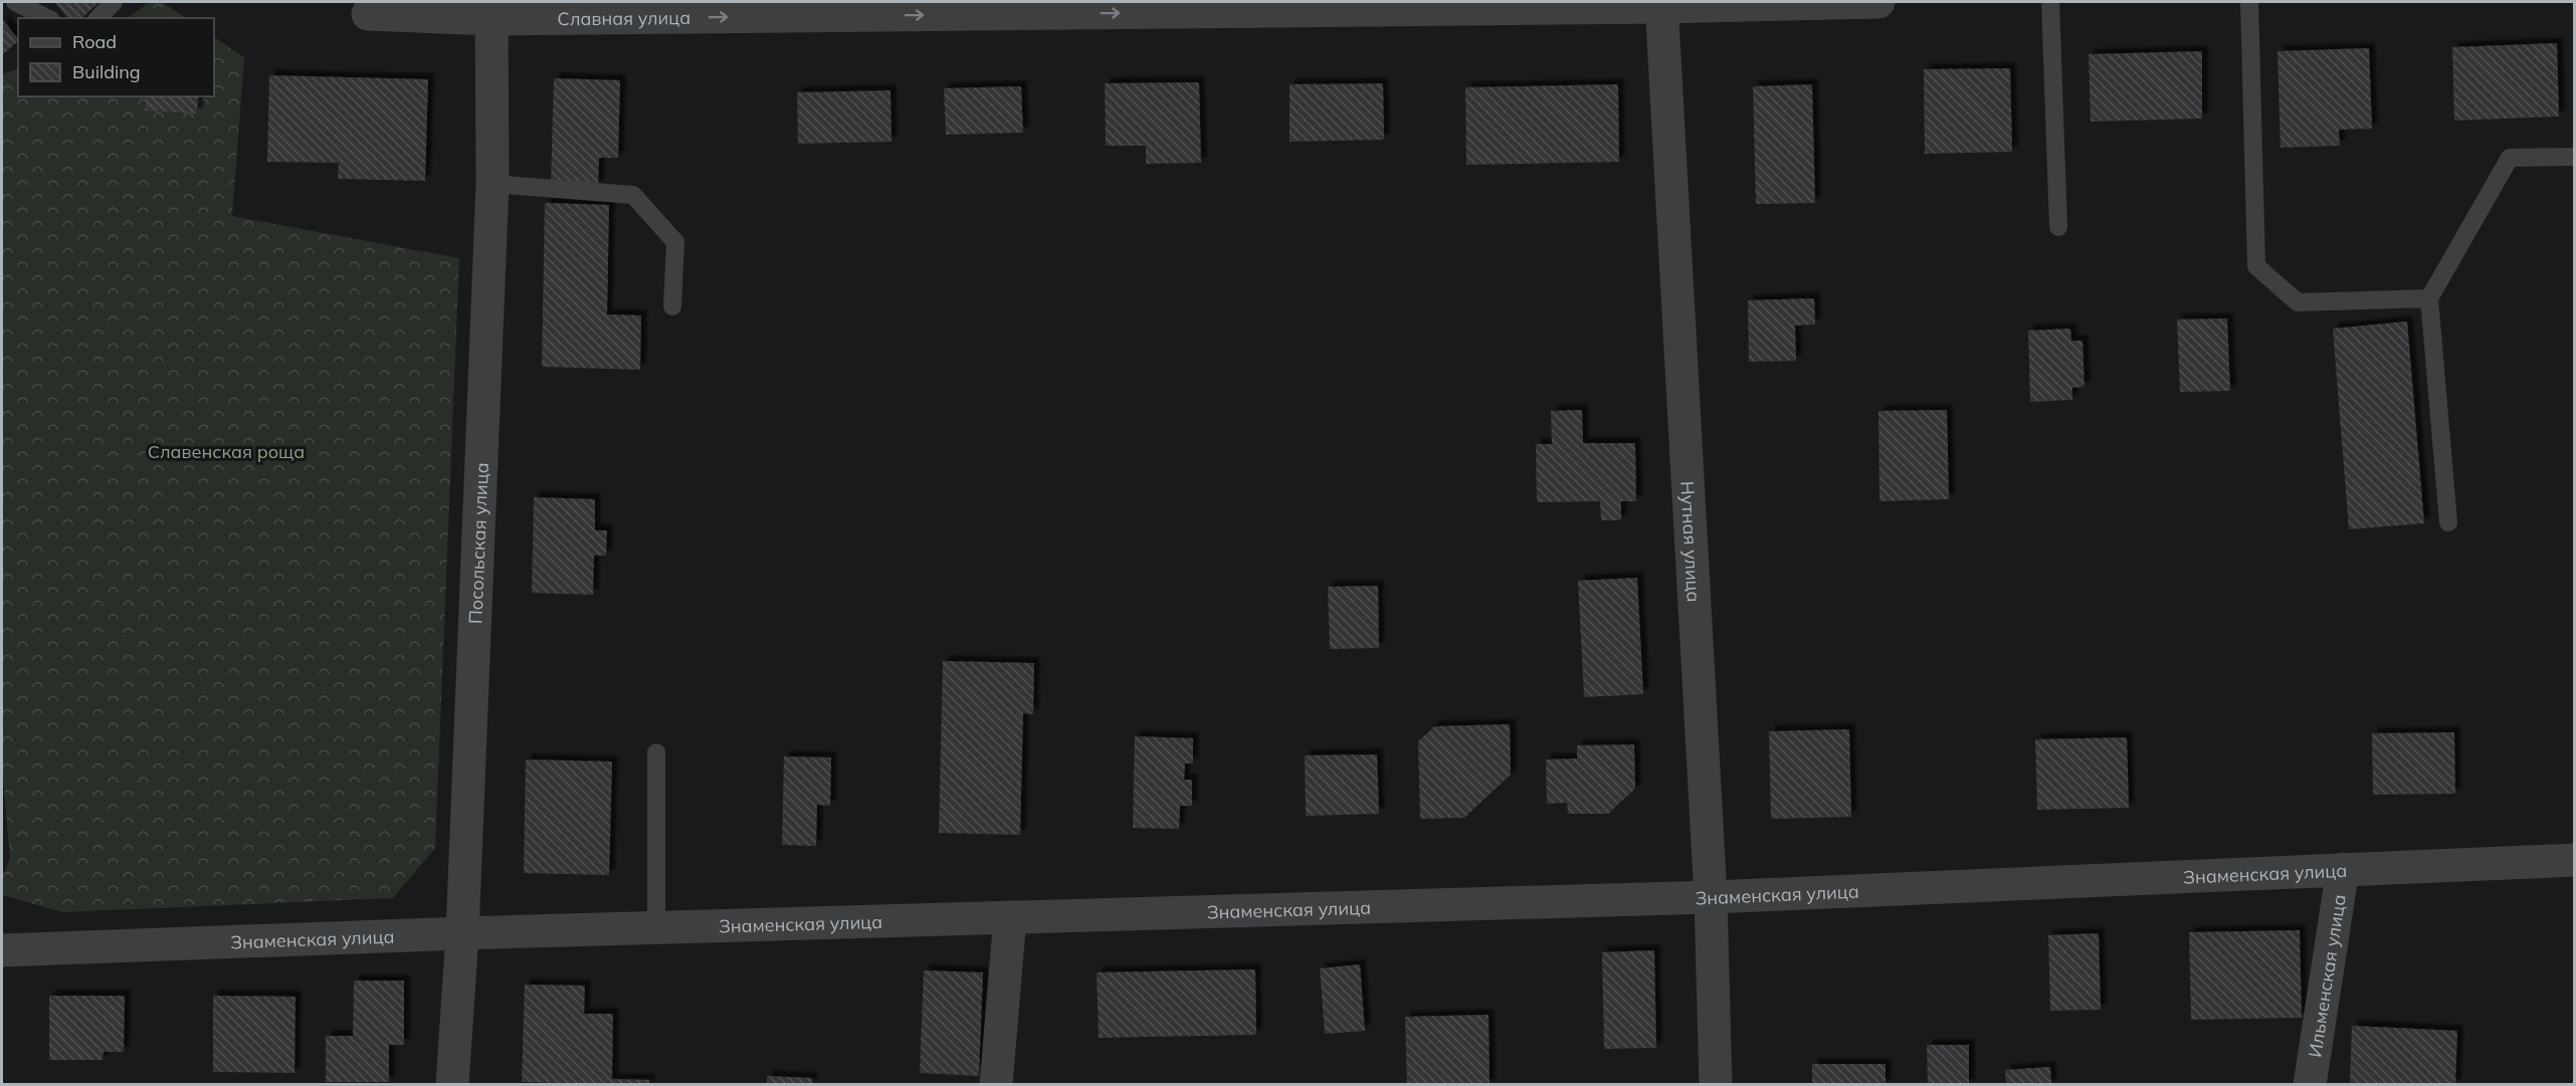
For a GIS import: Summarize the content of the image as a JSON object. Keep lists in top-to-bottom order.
{
  "streets": {
    "street": [
      "Славная улица",
      "Нутная улица",
      "Посольская улица",
      "Знаменская улица",
      "Ильменская улица"
    ]
  },
  "crossings": [
    ["Славная улица", "Нутная улица"],
    ["Славная улица", "Посольская улица"],
    ["Нутная улица", "Знаменская улица"],
    ["Посольская улица", "Знаменская улица"],
    ["Знаменская улица", "Ильменская улица"]
  ],
  "one_way": ["Славная улица"],
  "parks": ["Славенская роща"],
  "legend": ["Road", "Building"]
}
